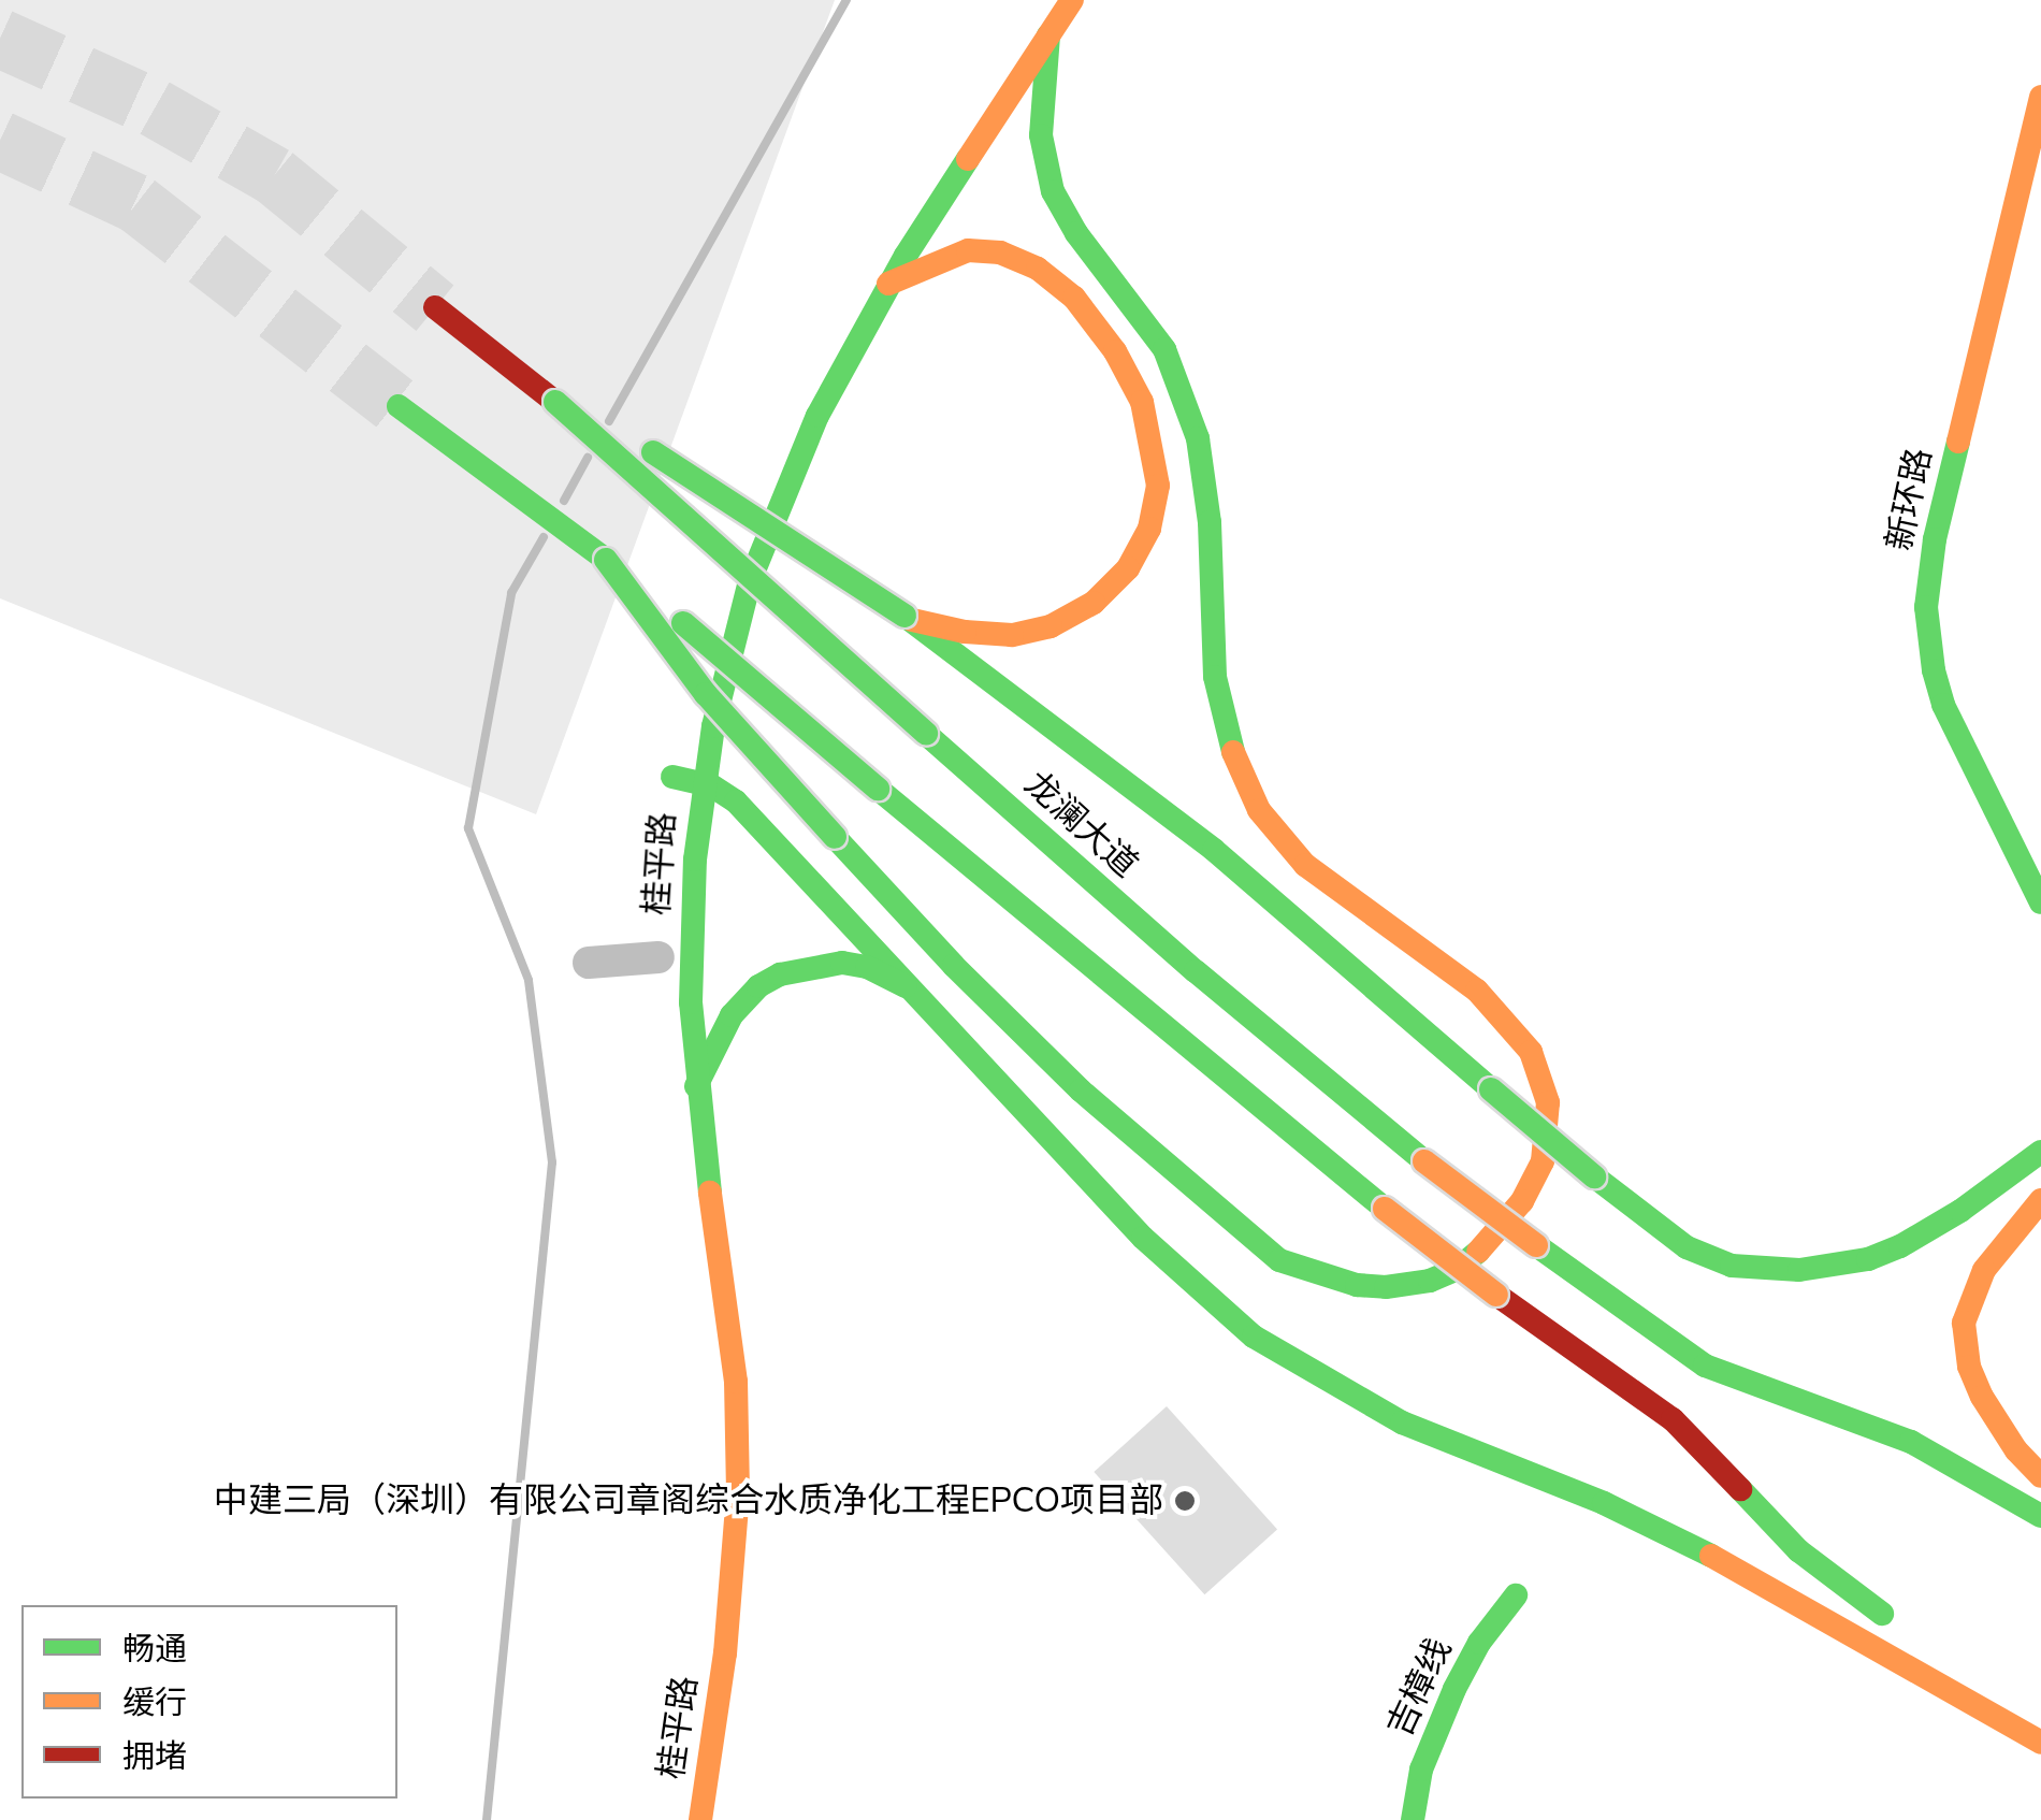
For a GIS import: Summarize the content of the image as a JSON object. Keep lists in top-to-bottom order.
{
  "streets": {
    "main road": [
      "新环路",
      "龙澜大道",
      "桂平路",
      "吉樟线"
    ]
  },
  "places": ["中建三局（深圳）有限公司章阁综合水质净化工程EPCO项目部"],
  "legend": ["畅通", "缓行", "拥堵"]
}
